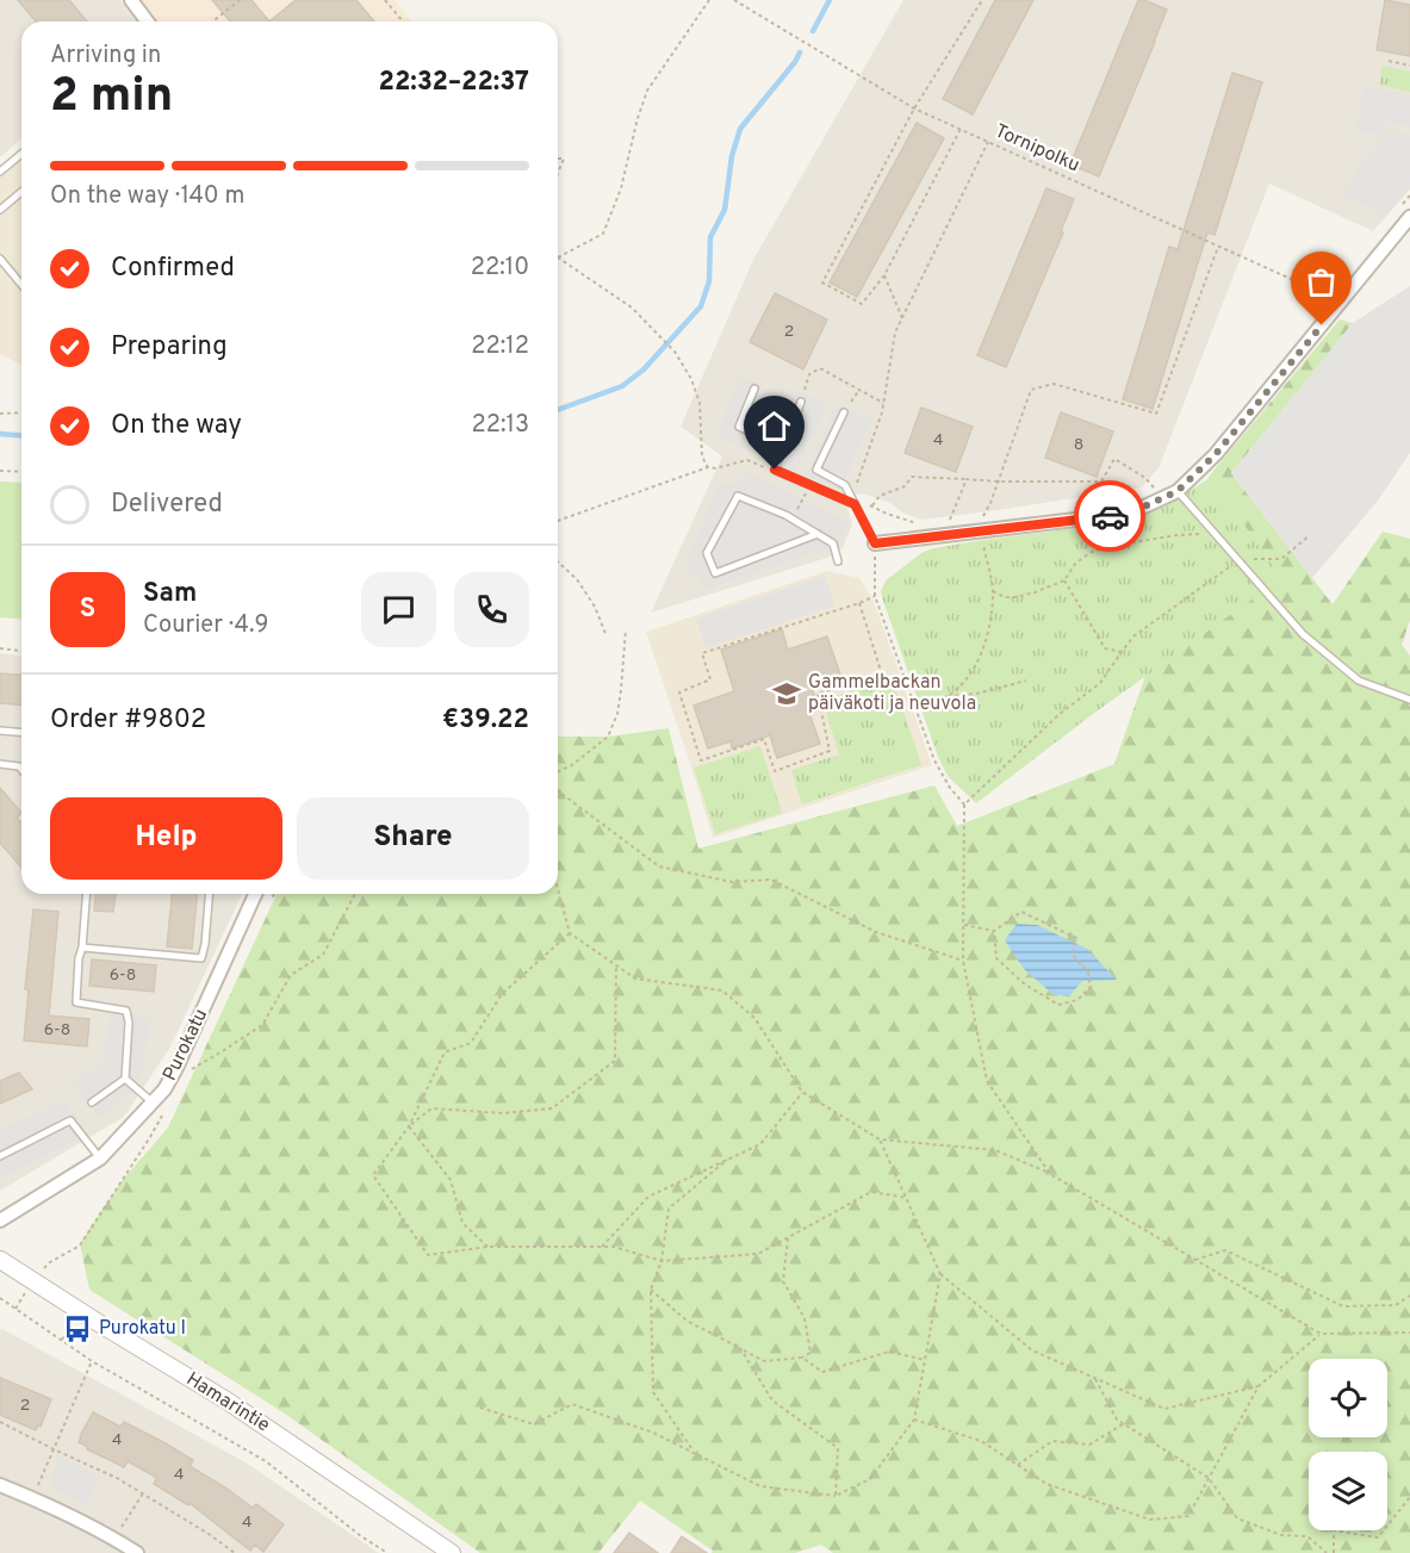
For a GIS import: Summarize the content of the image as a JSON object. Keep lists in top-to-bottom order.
{
  "streets": {
    "street": ["Purokatu", "Hamarintie"],
    "path": ["Tornipolku"]
  },
  "places": {
    "school or university": ["Gammelbackan päiväkoti ja neuvola"],
    "bus stop": ["Purokatu I"]
  },
  "house_numbers": [
    "2",
    "4",
    "8",
    "6-8",
    "6-8",
    "2",
    "4",
    "4",
    "4"
  ],
  "page": {
    "heading": ["2 min", "Arriving in", "22:32–22:37"],
    "panel": [
      "Sam",
      "Courier · 4.9",
      "Order #9802",
      "€39.22"
    ],
    "bar": "On the way · 140 m",
    "list": [
      ["Confirmed", "22:10"],
      ["Preparing", "22:12"],
      ["On the way", "22:13"],
      "Delivered"
    ],
    "round": "S",
    "buttons": ["Help", "Share"]
  }
}
